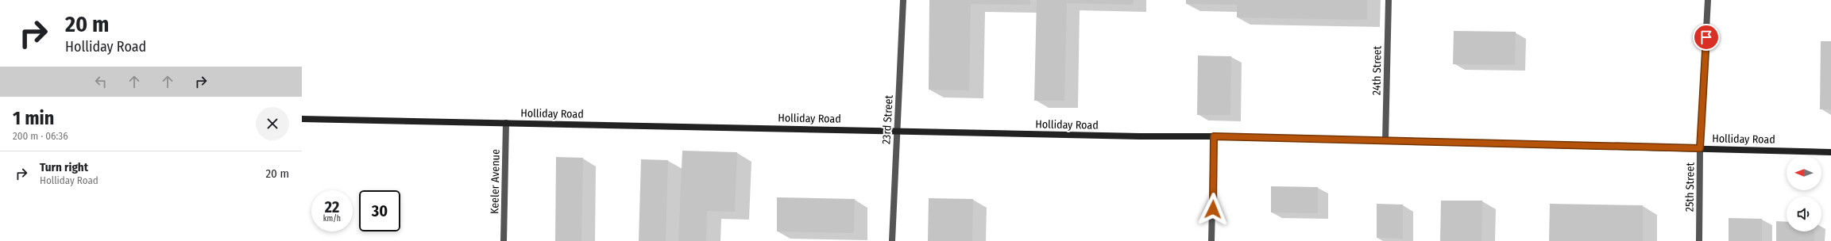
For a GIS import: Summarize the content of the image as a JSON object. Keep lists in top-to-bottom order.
{
  "streets": {
    "street": [
      "24th Street",
      "Holliday Road",
      "23rd Street",
      "Keeler Avenue",
      "25th Street"
    ]
  },
  "crossings": [
    ["24th Street", "Holliday Road"],
    ["Holliday Road", "23rd Street"],
    ["Holliday Road", "Keeler Avenue"],
    ["Holliday Road", "25th Street"]
  ],
  "north": "left",
  "page": {
    "turn": ["20 m", "Holliday Road"],
    "heading": ["1 min", "200 m · 06:36"],
    "list": [
      {
        "name": "Turn right",
        "note": "Holliday Road",
        "value": "20 m"
      }
    ],
    "speed": "22 km/h",
    "limit": "30"
  }
}
